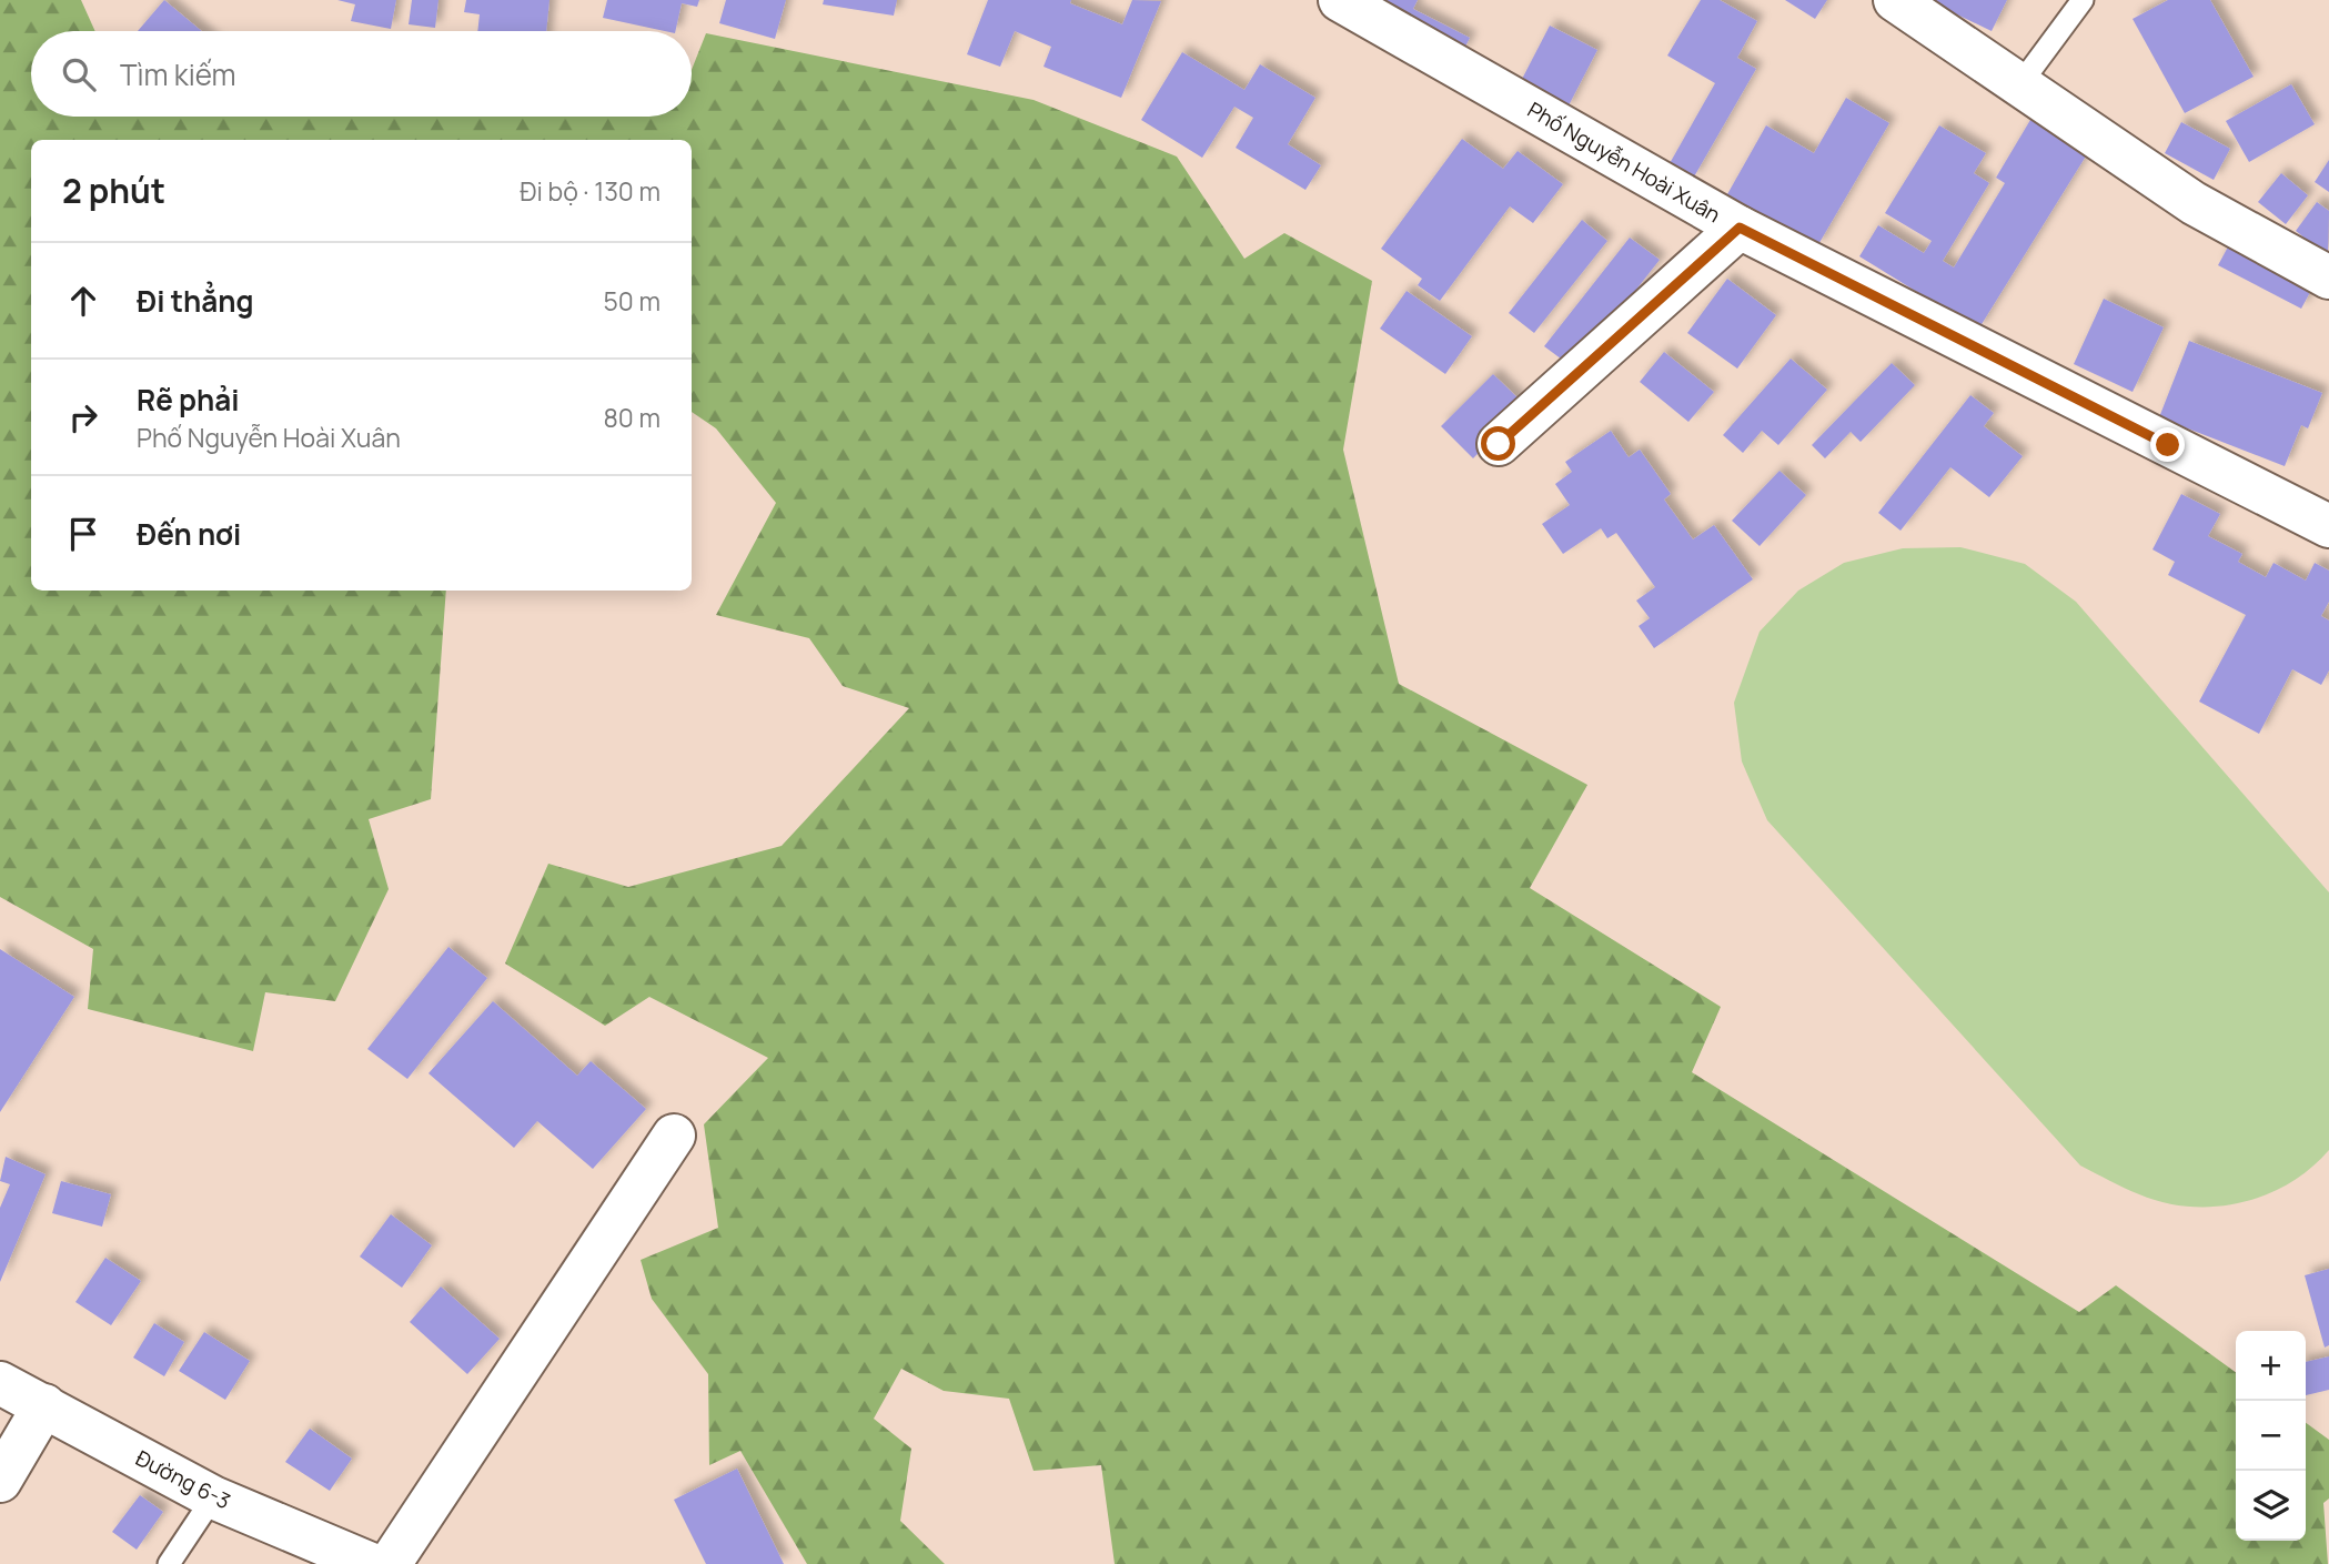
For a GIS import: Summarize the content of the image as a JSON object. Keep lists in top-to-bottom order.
{
  "streets": {
    "street": ["Phố Nguyễn Hoài Xuân", "Đường 6-3"]
  },
  "page": {
    "search": "Tìm kiếm",
    "heading": ["2 phút", "Đi bộ · 130 m"],
    "list": [
      ["Đi thẳng", "50 m"],
      ["Rẽ phải", "Phố Nguyễn Hoài Xuân", "80 m"],
      "Đến nơi"
    ],
    "map_buttons": ["+", "−"]
  }
}
